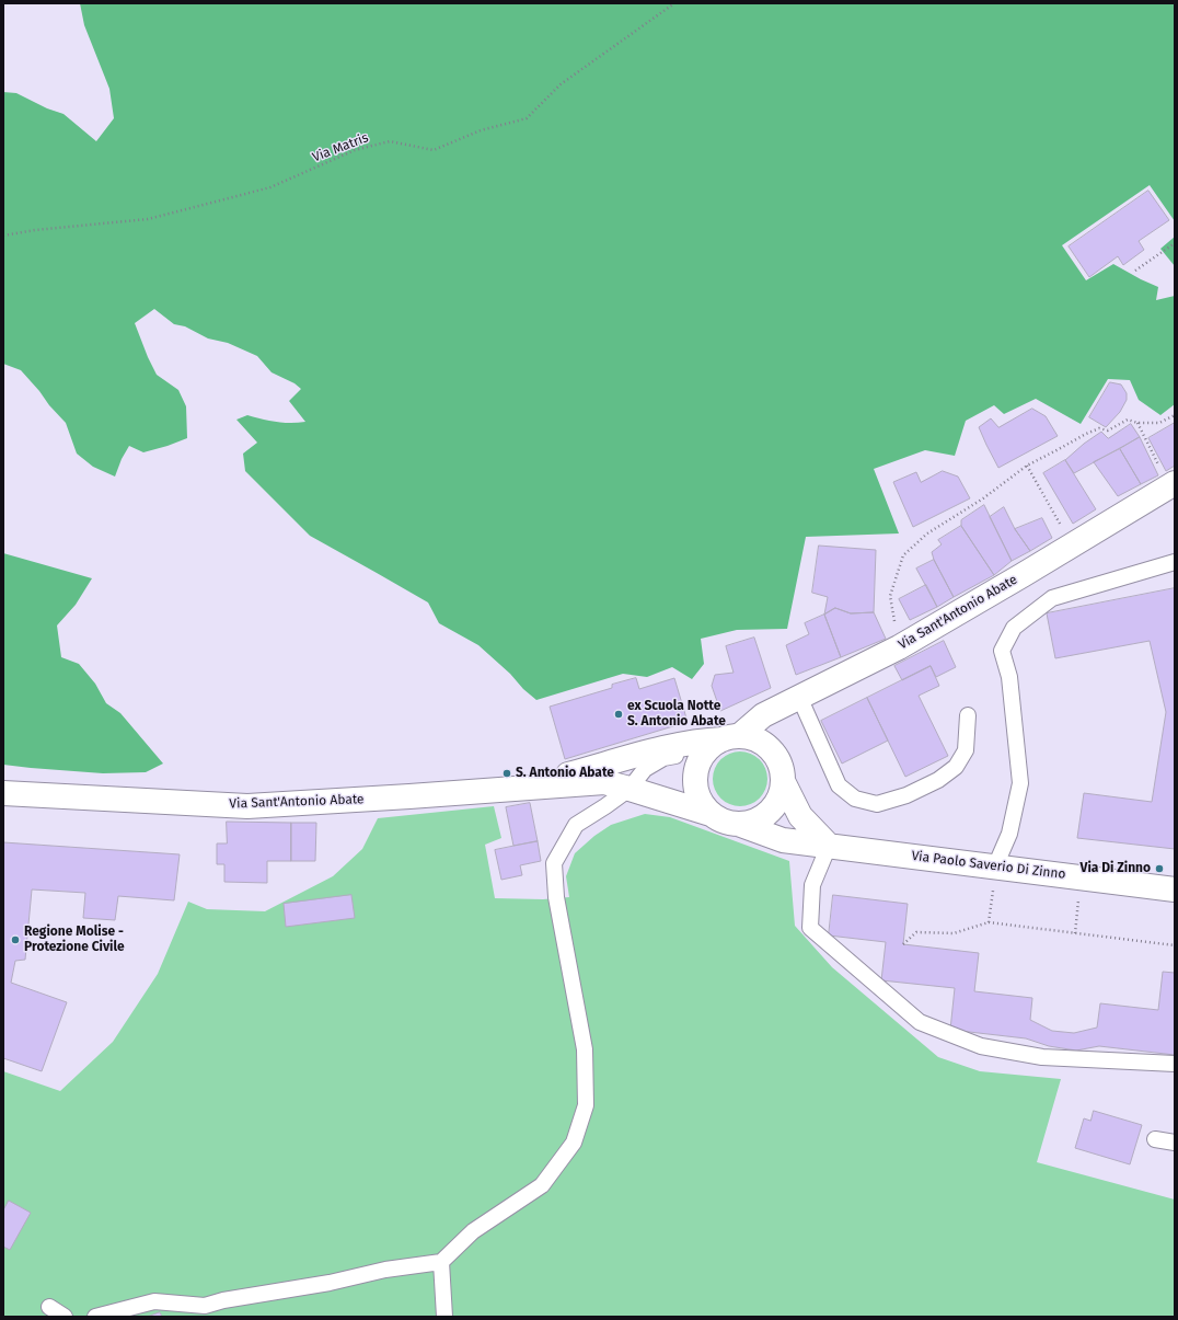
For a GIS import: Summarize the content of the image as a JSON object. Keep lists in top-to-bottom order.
{
  "streets": {
    "street": ["Via Sant'Antonio Abate", "Via Paolo Saverio Di Zinno"],
    "path": ["Via Matris"]
  },
  "crossings": [
    ["Via Sant'Antonio Abate", "Via Paolo Saverio Di Zinno"]
  ],
  "places": [
    "ex Scuola Notte S. Antonio Abate",
    "S. Antonio Abate",
    "Via Di Zinno",
    "Regione Molise - Protezione Civile"
  ]
}
